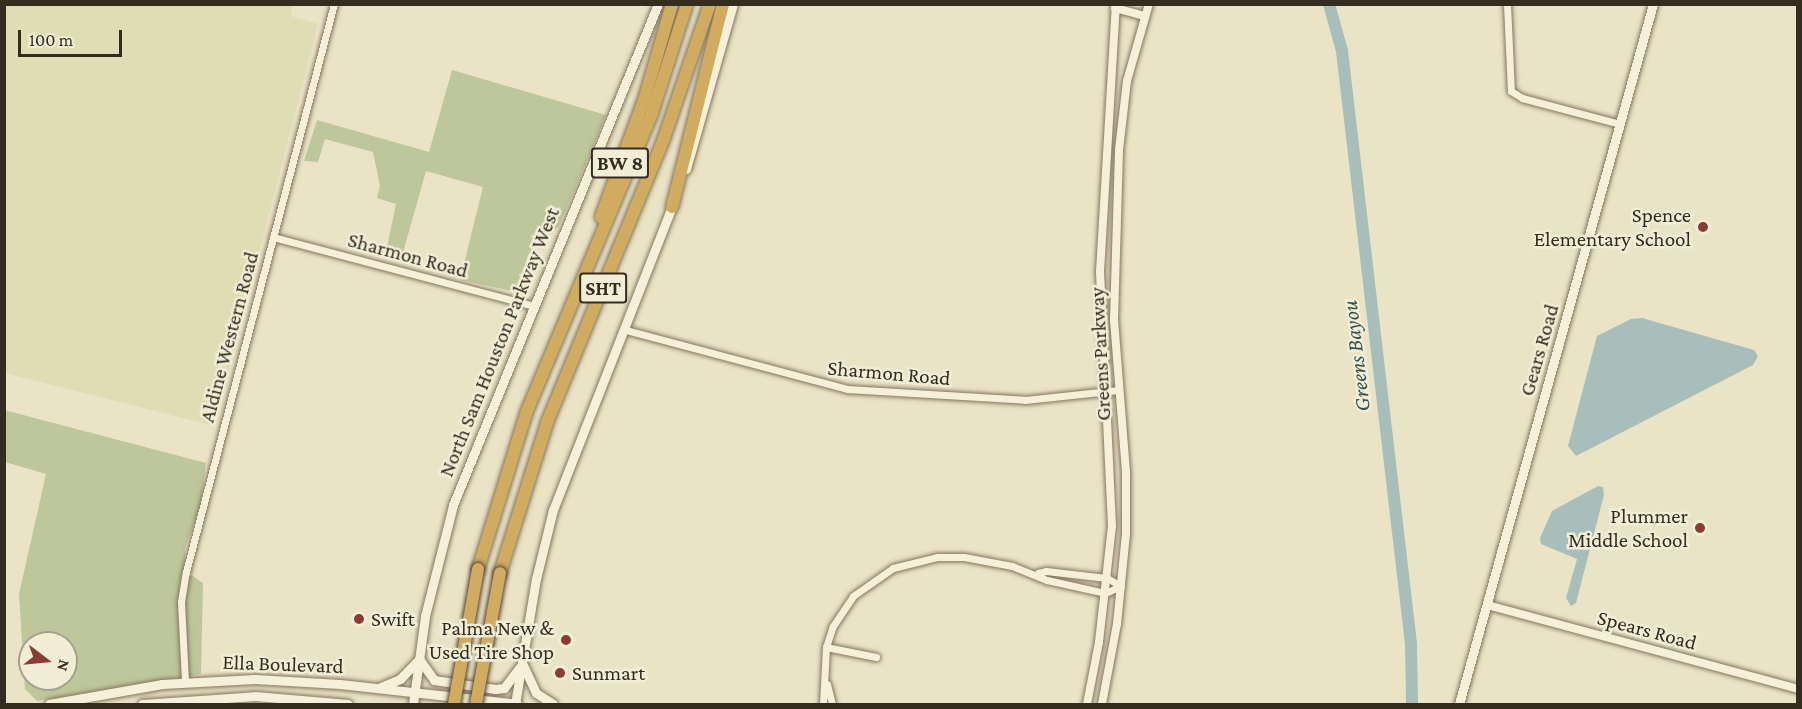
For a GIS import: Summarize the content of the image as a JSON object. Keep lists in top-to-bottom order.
{
  "streets": {
    "highway": ["BW 8", "SHT"],
    "main road": ["North Sam Houston Parkway West", "Gears Road", "Ella Boulevard"],
    "street": [
      "Sharmon Road",
      "Aldine Western Road",
      "Greens Parkway",
      "Spears Road"
    ]
  },
  "crossings": [
    ["BW 8", "Sharmon Road"],
    ["BW 8", "SHT"],
    ["BW 8", "Ella Boulevard"],
    ["Sharmon Road", "Aldine Western Road"],
    ["Sharmon Road", "North Sam Houston Parkway West"],
    ["Sharmon Road", "Greens Parkway"],
    ["Aldine Western Road", "Ella Boulevard"],
    ["North Sam Houston Parkway West", "Ella Boulevard"],
    ["Gears Road", "Spears Road"]
  ],
  "water": ["Greens Bayou"],
  "places": [
    "Spence Elementary School",
    "Plummer Middle School",
    "Swift",
    "Palma New & Used Tire Shop",
    "Sunmart"
  ],
  "scale_bar": "100 m",
  "north": "right"
}
